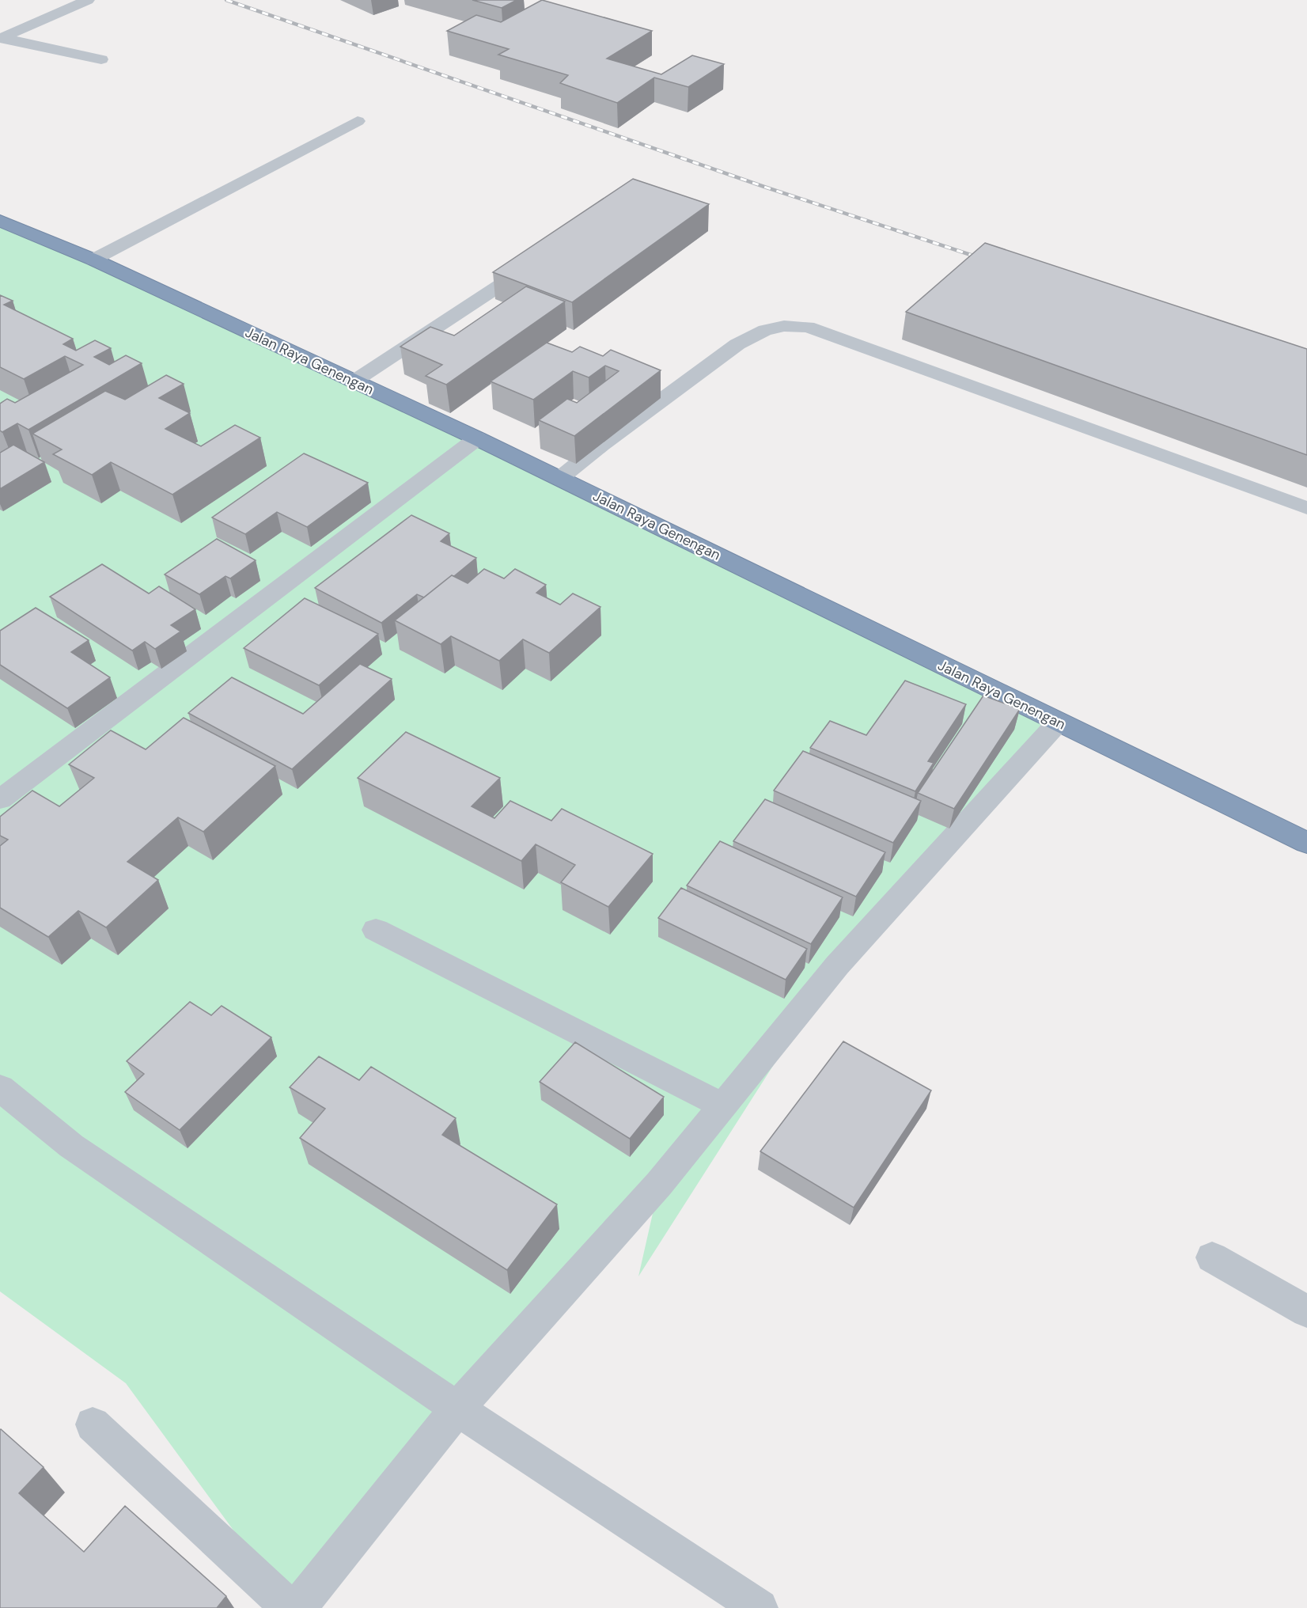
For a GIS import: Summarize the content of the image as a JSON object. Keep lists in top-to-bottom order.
{
  "streets": {
    "highway": ["Jalan Raya Genengan"]
  }
}
